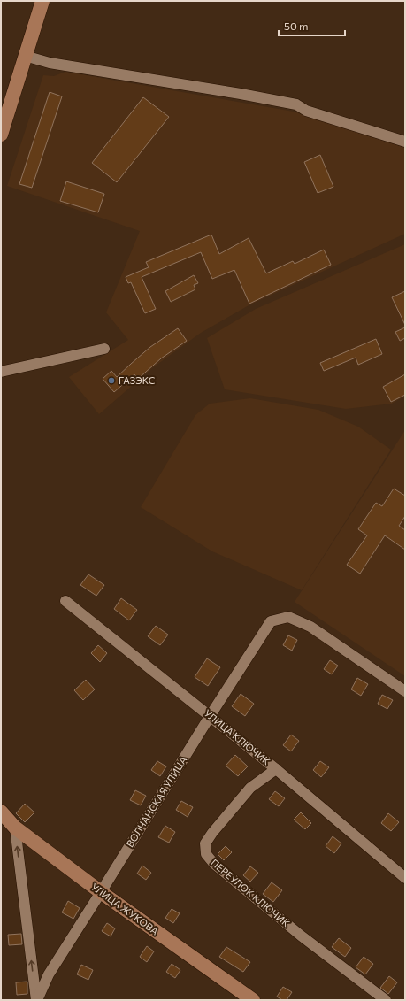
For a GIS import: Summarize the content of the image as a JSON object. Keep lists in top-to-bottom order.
{
  "streets": {
    "main road": ["УЛИЦА ЖУКОВА"],
    "street": ["УЛИЦА КЛЮЧИК", "ВОЛЧАНСКАЯ УЛИЦА", "ПЕРЕУЛОК КЛЮЧИК"]
  },
  "crossings": [
    ["УЛИЦА КЛЮЧИК", "ВОЛЧАНСКАЯ УЛИЦА"],
    ["УЛИЦА КЛЮЧИК", "ПЕРЕУЛОК КЛЮЧИК"],
    ["ВОЛЧАНСКАЯ УЛИЦА", "УЛИЦА ЖУКОВА"]
  ],
  "places": ["ГАЗЭКС"],
  "scale_bar": "50 m"
}
